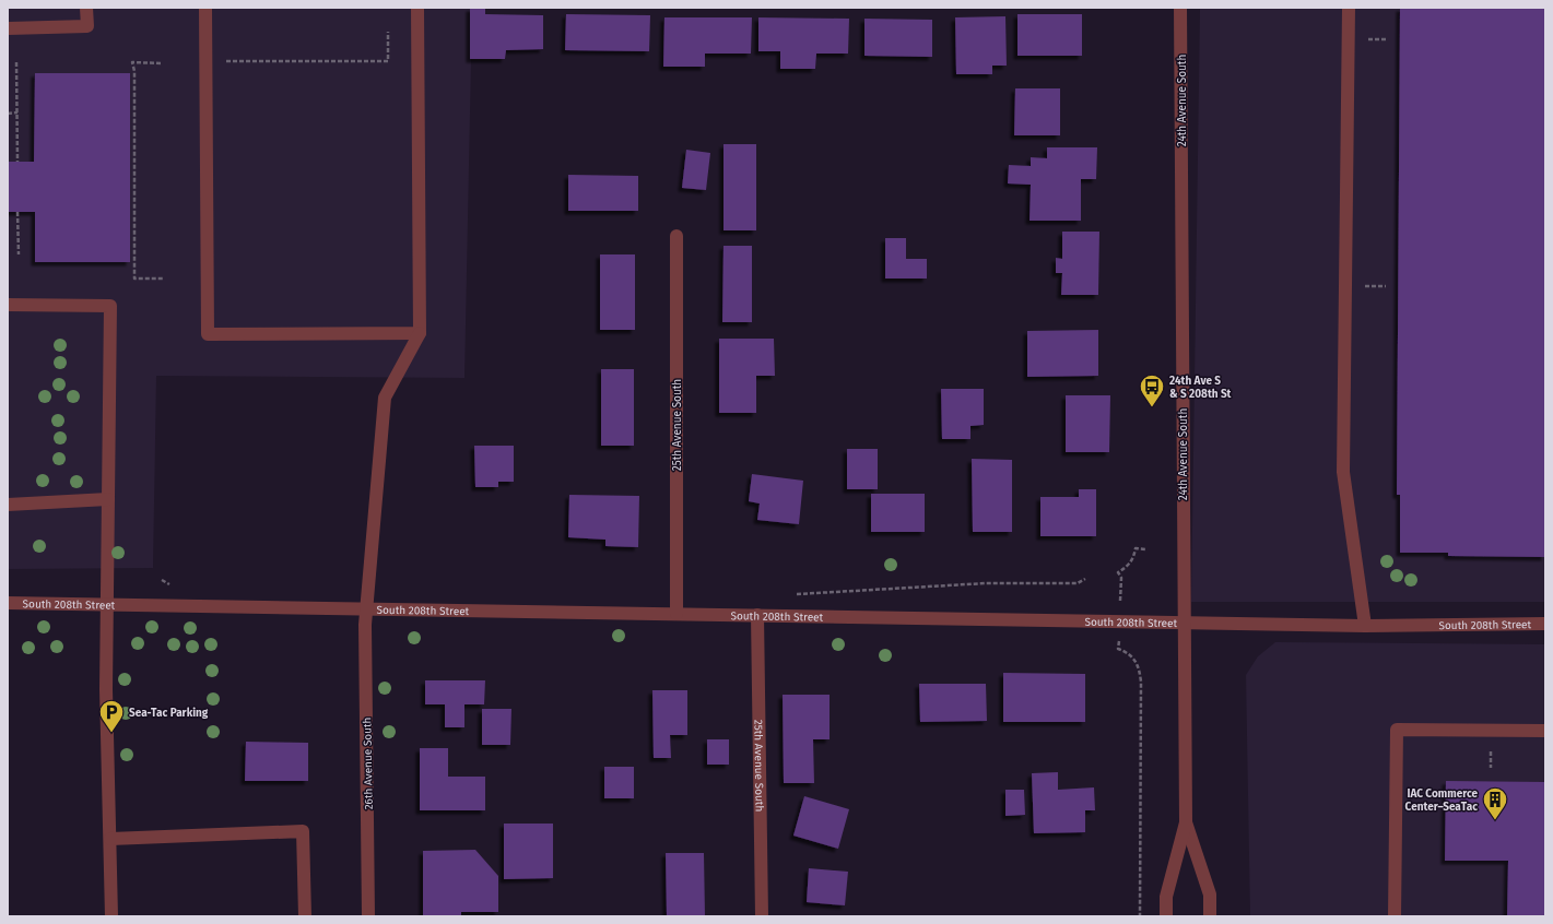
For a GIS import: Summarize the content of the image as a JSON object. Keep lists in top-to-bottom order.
{
  "streets": {
    "street": [
      "24th Avenue South",
      "25th Avenue South",
      "South 208th Street",
      "26th Avenue South"
    ]
  },
  "crossings": [
    ["24th Avenue South", "South 208th Street"],
    ["25th Avenue South", "South 208th Street"],
    ["South 208th Street", "26th Avenue South"]
  ],
  "places": {
    "bus stop": ["24th Ave S & S 208th St"],
    "parking": ["Sea-Tac Parking"],
    "building": ["IAC Commerce Center–SeaTac"]
  }
}
